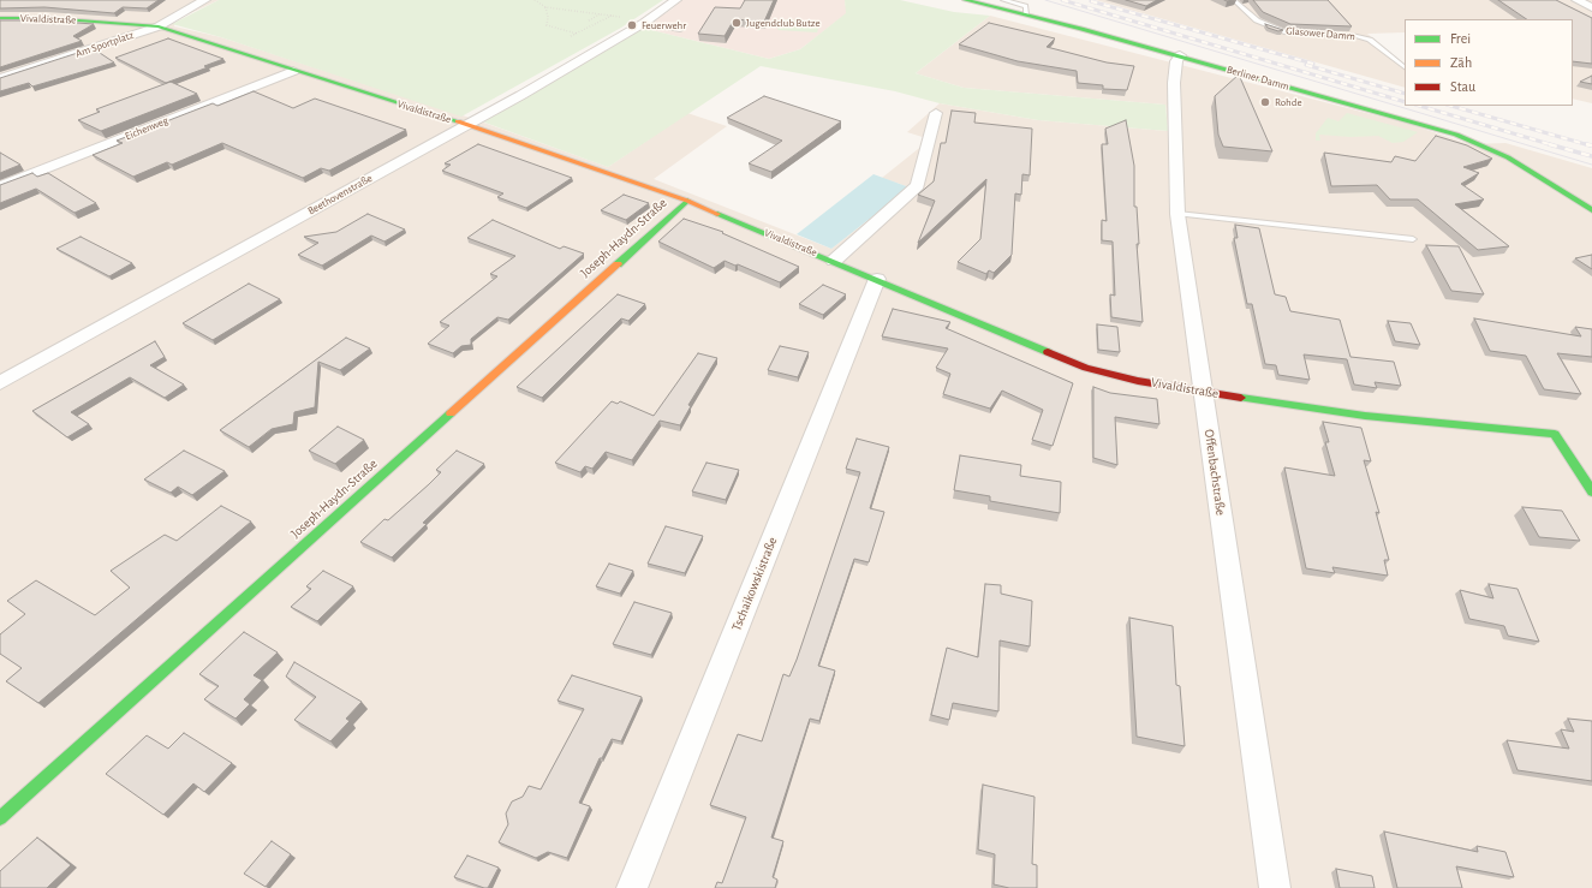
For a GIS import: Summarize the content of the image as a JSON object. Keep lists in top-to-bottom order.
{
  "streets": {
    "street": [
      "Vivaldistraße",
      "Am Sportplatz",
      "Berliner Damm",
      "Eichenweg",
      "Beethovenstraße",
      "Joseph-Haydn-Straße",
      "Offenbachstraße",
      "Tschaikowskistraße"
    ],
    "lane": ["Glasower Damm"]
  },
  "crossings": [
    ["Vivaldistraße", "Am Sportplatz"],
    ["Vivaldistraße", "Eichenweg"],
    ["Vivaldistraße", "Beethovenstraße"],
    ["Vivaldistraße", "Joseph-Haydn-Straße"],
    ["Vivaldistraße", "Offenbachstraße"],
    ["Vivaldistraße", "Tschaikowskistraße"],
    ["Berliner Damm", "Offenbachstraße"]
  ],
  "places": ["Jugendclub Butze", "Feuerwehr", "Rohde"],
  "legend": ["Frei", "Zäh", "Stau"]
}
